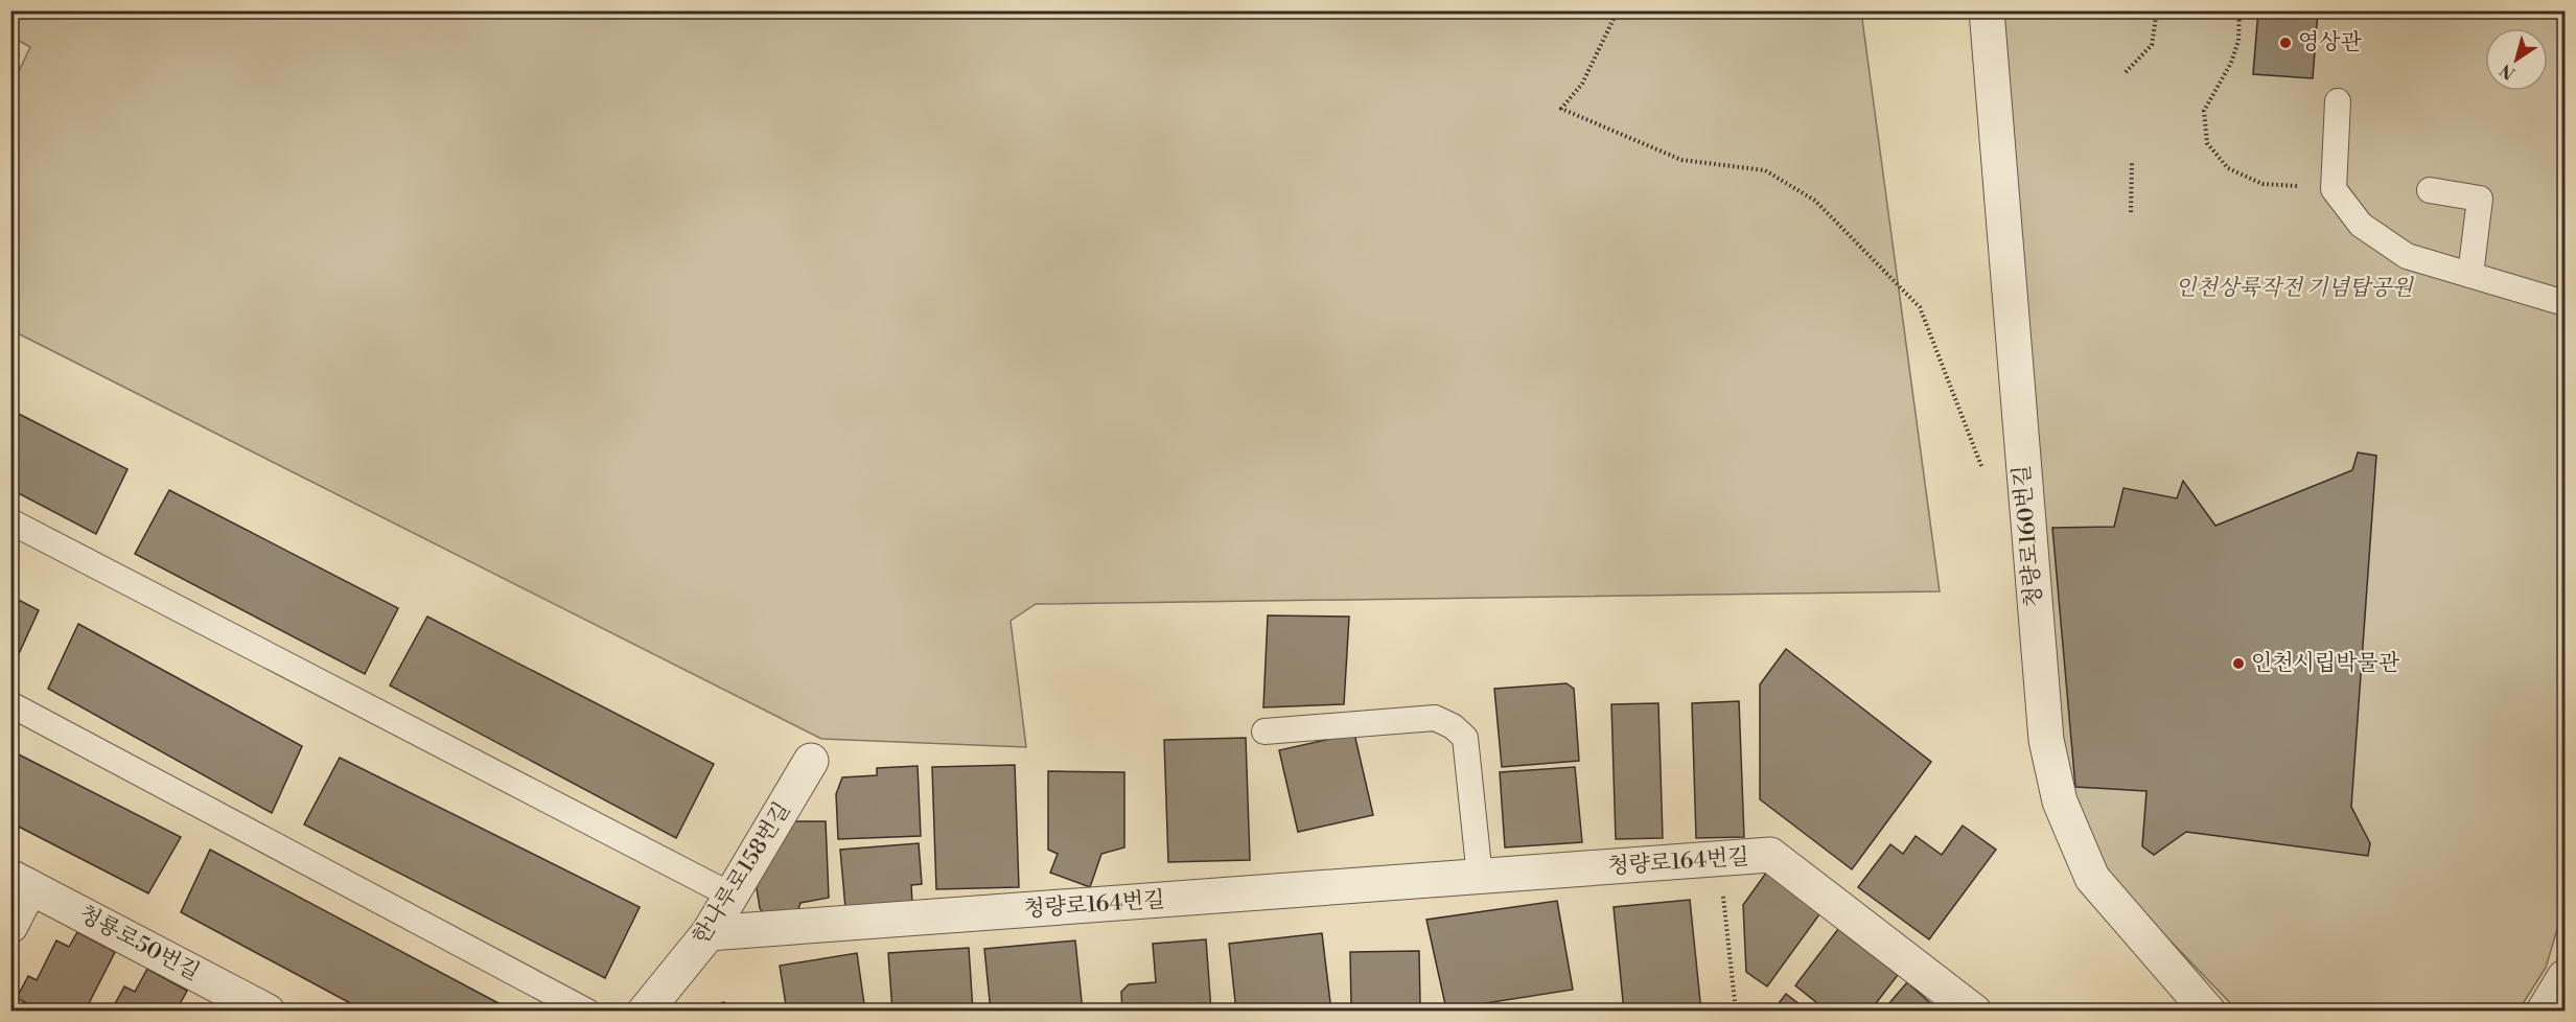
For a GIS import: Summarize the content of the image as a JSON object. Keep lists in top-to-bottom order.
{
  "streets": {
    "street": [
      "청량로160번길",
      "청량로164번길",
      "한나루로158번길",
      "청룡로50번길"
    ]
  },
  "crossings": [
    ["청량로164번길", "한나루로158번길"]
  ],
  "parks": ["인천상륙작전 기념탑공원"],
  "places": ["영상관", "인천시립박물관"],
  "north": "bottom left"
}
